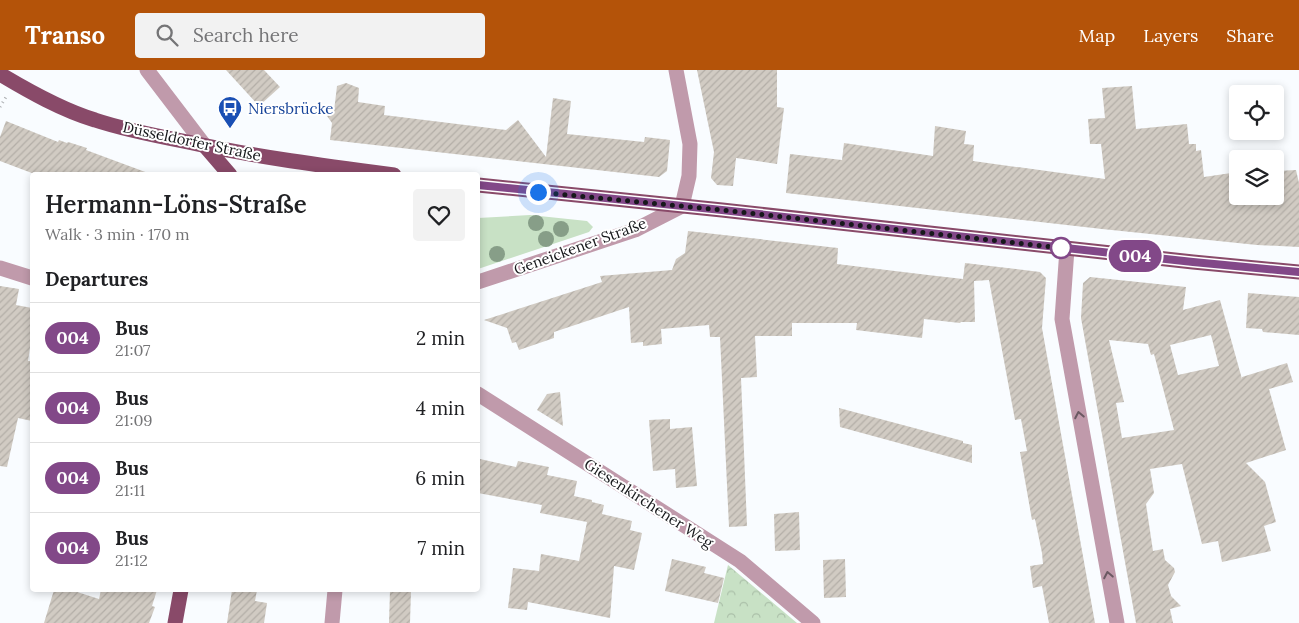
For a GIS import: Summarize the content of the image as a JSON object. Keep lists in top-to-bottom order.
{
  "streets": {
    "main road": ["Düsseldorfer Straße"],
    "street": ["Geneickener Straße", "Giesenkirchener Weg"]
  },
  "places": {
    "bus stop": ["Niersbrücke"]
  },
  "lines": ["bus line 004"],
  "page": {
    "header": "Transo",
    "search": "Search here",
    "nav": ["Map", "Layers", "Share"],
    "on_map": "004",
    "heading": [
      ["Hermann-Löns-Straße", "Walk · 3 min · 170 m"],
      "Departures"
    ],
    "list": [
      {
        "mark": "004",
        "name": "Bus",
        "note": "21:07",
        "value": "2 min"
      },
      {
        "mark": "004",
        "name": "Bus",
        "note": "21:09",
        "value": "4 min"
      },
      {
        "mark": "004",
        "name": "Bus",
        "note": "21:11",
        "value": "6 min"
      },
      {
        "mark": "004",
        "name": "Bus",
        "note": "21:12",
        "value": "7 min"
      }
    ]
  }
}
